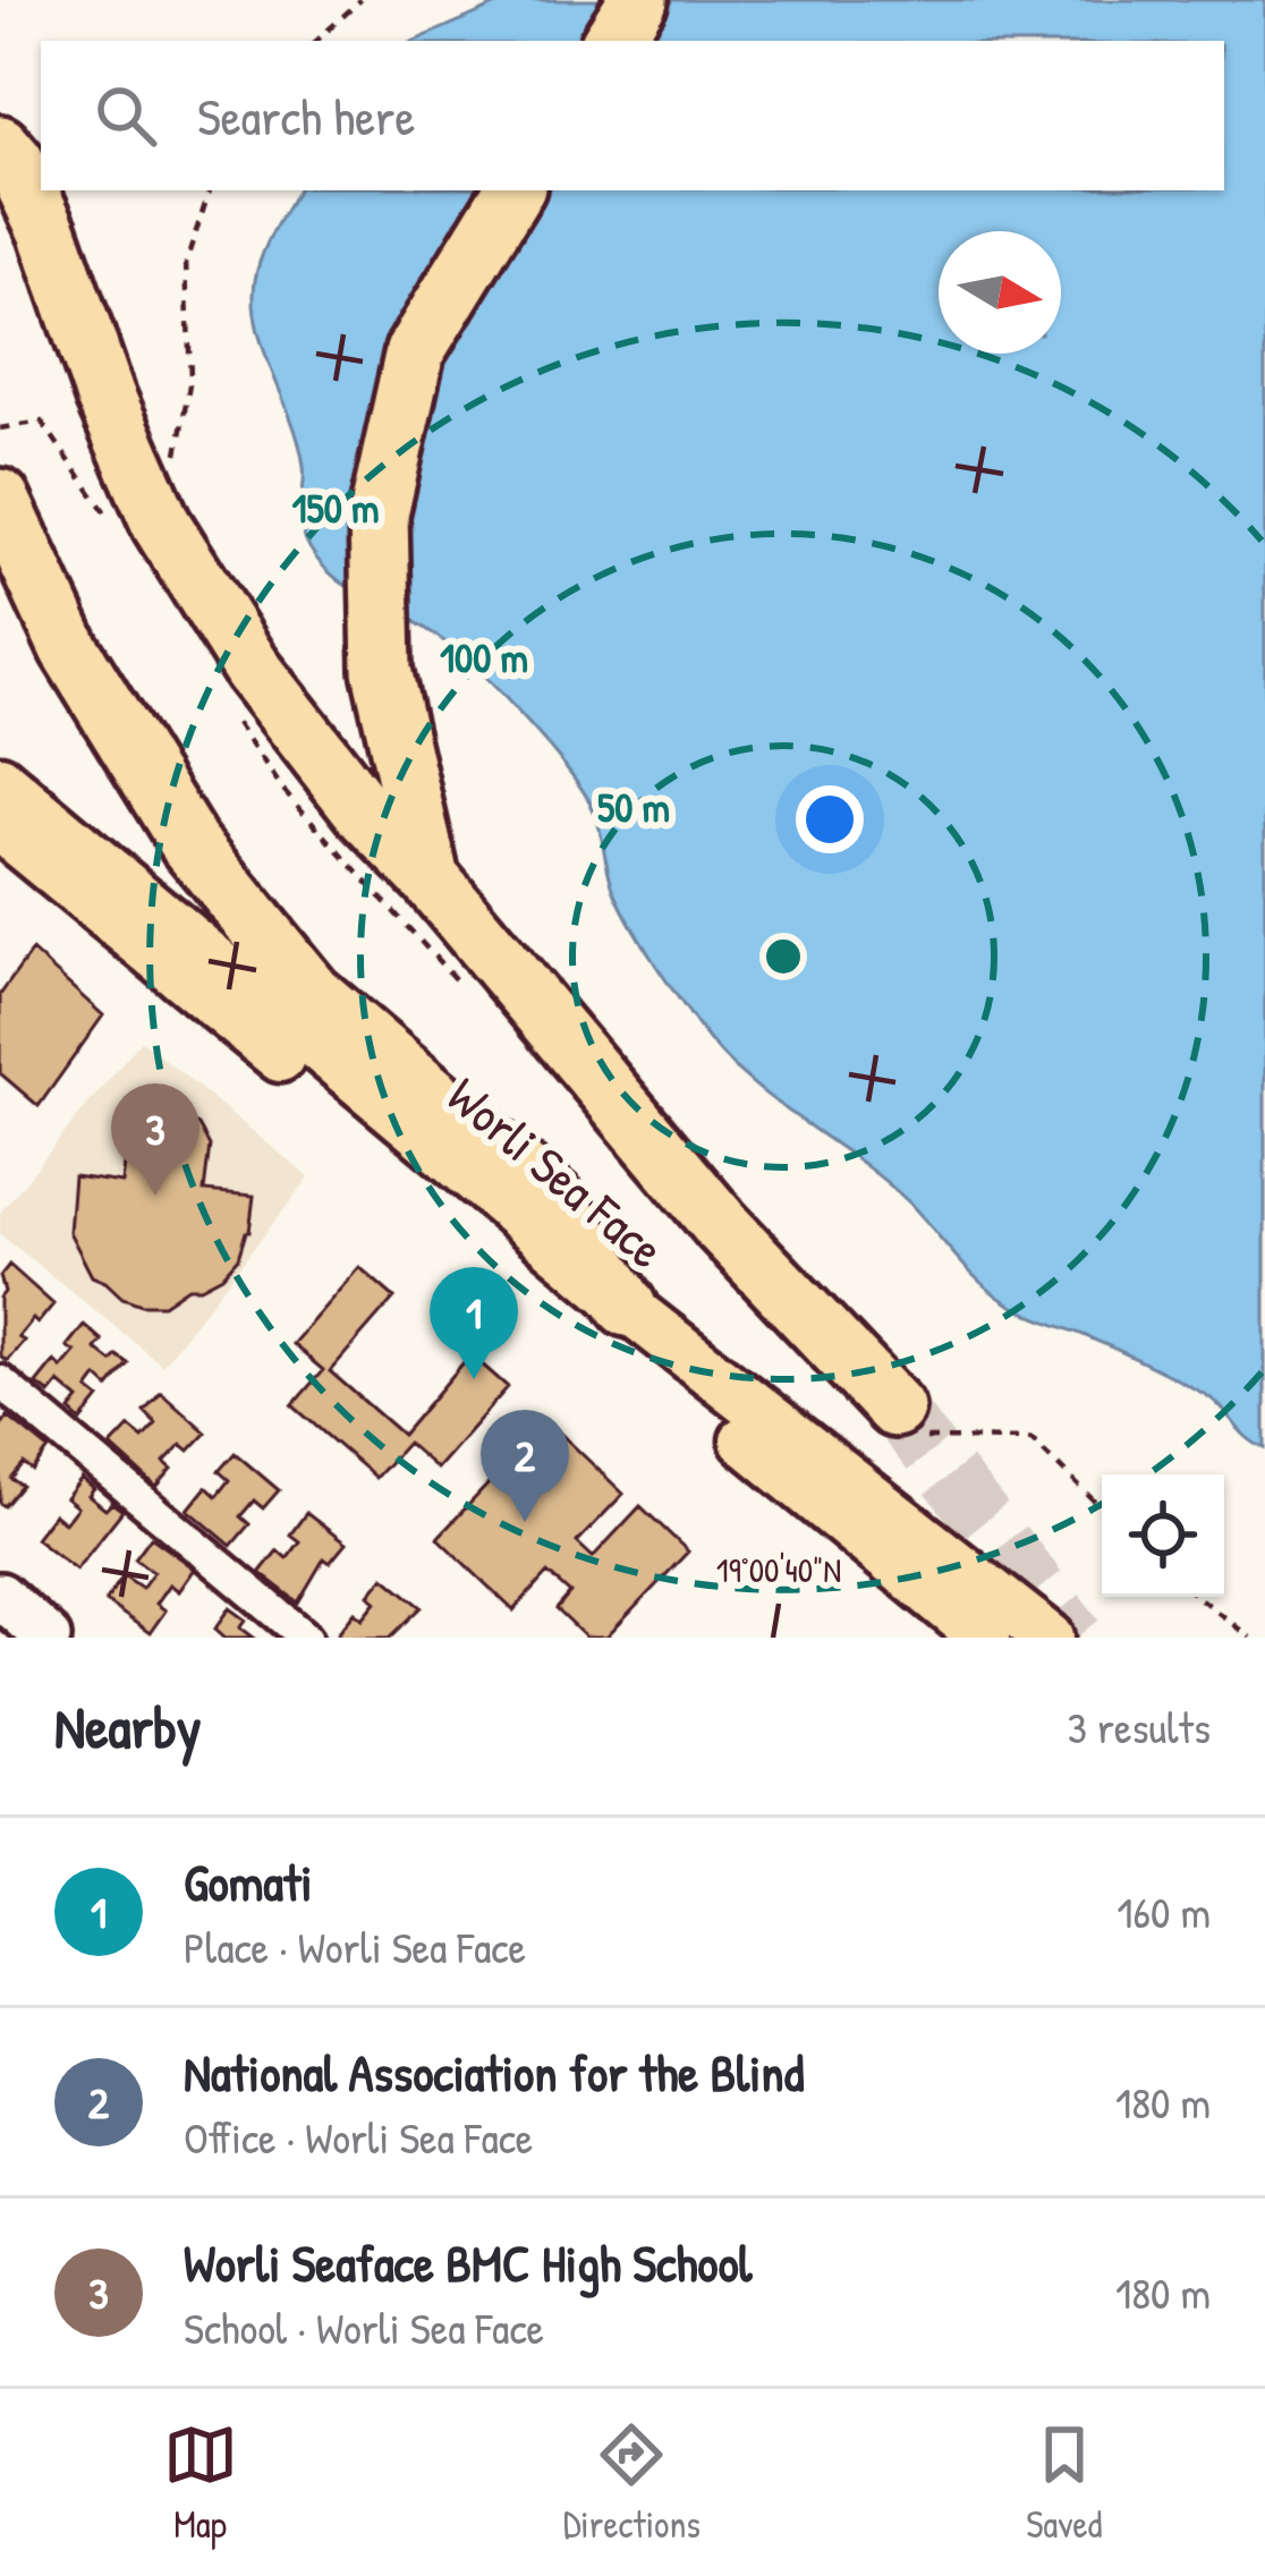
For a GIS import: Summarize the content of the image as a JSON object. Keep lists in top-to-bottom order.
{
  "streets": {
    "main road": ["Worli Sea Face"]
  },
  "north": "right",
  "page": {
    "search": "Search here",
    "pins": ["3", "1", "2"],
    "heading": ["Nearby", "3 results"],
    "list": [
      {
        "mark": "1",
        "name": "Gomati",
        "note": "Place · Worli Sea Face",
        "value": "160 m"
      },
      {
        "mark": "2",
        "name": "National Association for the Blind",
        "note": "Office · Worli Sea Face",
        "value": "180 m"
      },
      {
        "mark": "3",
        "name": "Worli Seaface BMC High School",
        "note": "School · Worli Sea Face",
        "value": "180 m"
      }
    ],
    "nav": ["Map", "Directions", "Saved"]
  },
  "coordinates": ["19°00'40\"N"],
  "rings": ["150 m", "100 m", "50 m"]
}
